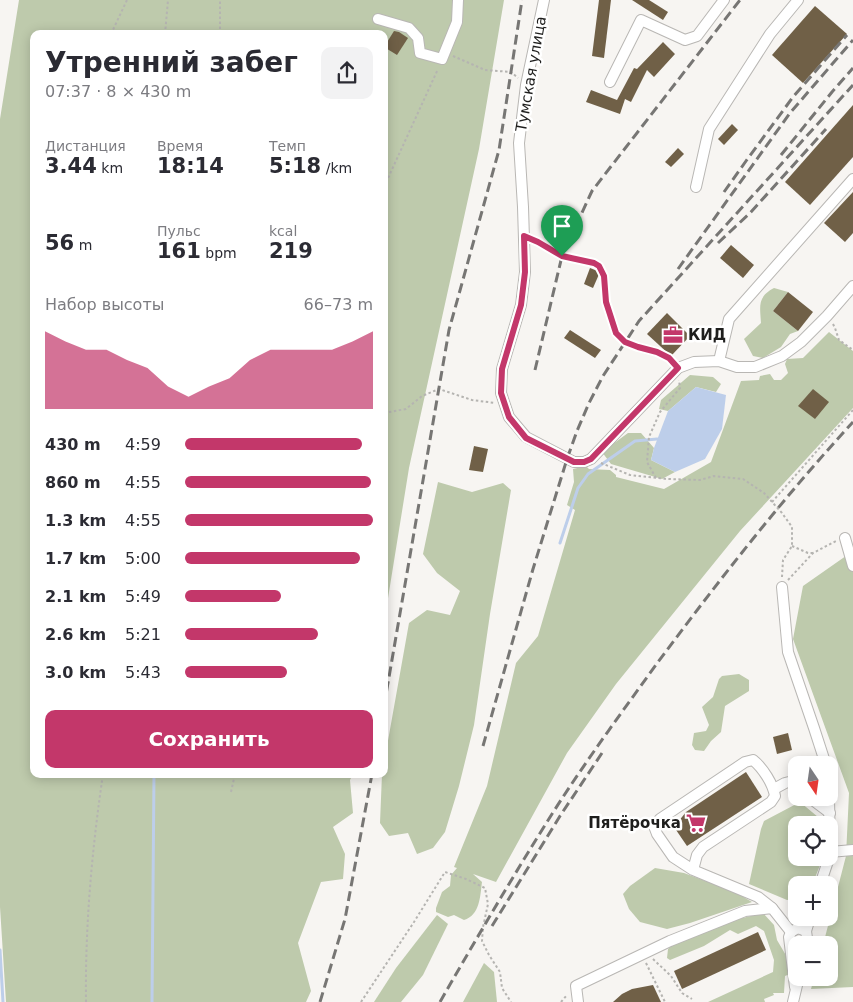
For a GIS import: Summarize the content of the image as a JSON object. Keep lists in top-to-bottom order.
{
  "streets": {
    "street": ["Тумская улица"]
  },
  "places": {
    "office": ["КИД"],
    "supermarket": ["Пятёрочка"]
  },
  "north": "bottom",
  "page": {
    "heading": ["Утренний забег", "07:37 · 8 × 430 m"],
    "stats": [
      ["Дистанция", "3.44 km"],
      ["Время", "18:14"],
      ["Темп", "5:18 /km"],
      ["56 m"],
      ["Пульс", "161 bpm"],
      ["kcal", "219"]
    ],
    "chart": ["Набор высоты", "66–73 m"],
    "list": [
      {
        "name": "430 m",
        "note": "4:59"
      },
      {
        "name": "860 m",
        "note": "4:55"
      },
      {
        "name": "1.3 km",
        "note": "4:55"
      },
      {
        "name": "1.7 km",
        "note": "5:00"
      },
      {
        "name": "2.1 km",
        "note": "5:49"
      },
      {
        "name": "2.6 km",
        "note": "5:21"
      },
      {
        "name": "3.0 km",
        "note": "5:43"
      }
    ],
    "buttons": "Сохранить",
    "map_buttons": ["+", "−"]
  }
}
